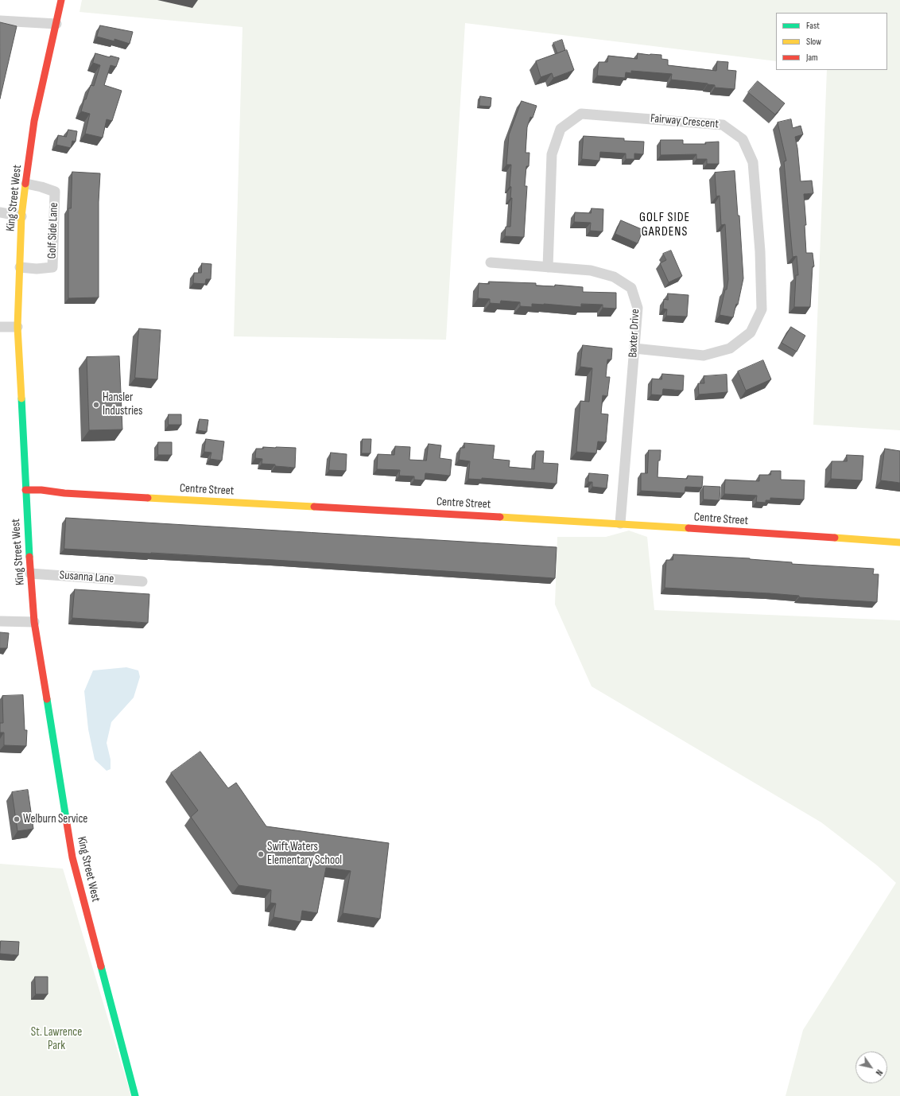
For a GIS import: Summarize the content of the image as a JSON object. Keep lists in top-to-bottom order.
{
  "streets": {
    "main road": ["King Street West", "Centre Street"],
    "street": [
      "Fairway Crescent",
      "Golf Side Lane",
      "Baxter Drive",
      "Susanna Lane"
    ]
  },
  "crossings": [
    ["Fairway Crescent", "Baxter Drive"],
    ["King Street West", "Golf Side Lane"],
    ["King Street West", "Centre Street"],
    ["King Street West", "Susanna Lane"],
    ["Baxter Drive", "Centre Street"]
  ],
  "districts": ["GOLF SIDE GARDENS"],
  "parks": ["St. Lawrence Park"],
  "places": ["Hansler Industries", "Welburn Service", "Swift Waters Elementary School"],
  "legend": ["Fast", "Slow", "Jam"],
  "north": "bottom right"
}
